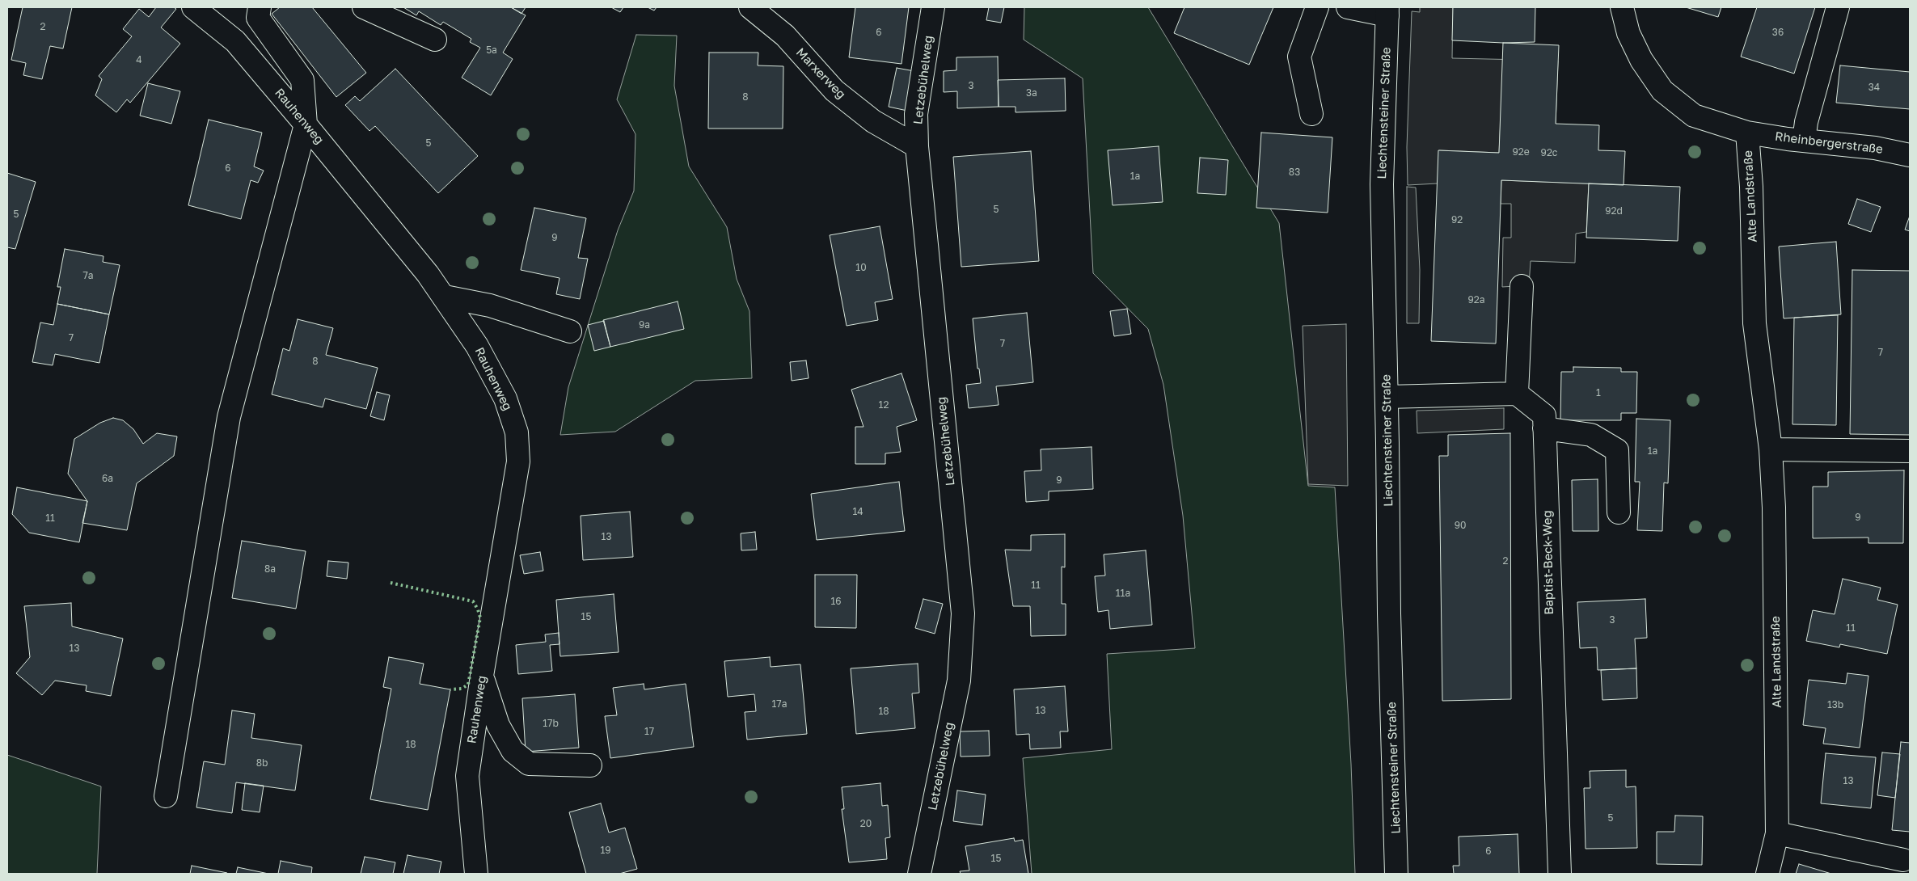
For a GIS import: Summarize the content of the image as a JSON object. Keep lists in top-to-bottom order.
{
  "streets": {
    "street": [
      "Marxerweg",
      "Letzebühelweg",
      "Liechtensteiner Straße",
      "Rauhenweg",
      "Rheinbergerstraße",
      "Alte Landstraße",
      "Baptist-Beck-Weg"
    ]
  },
  "crossings": [
    ["Marxerweg", "Letzebühelweg"],
    ["Rheinbergerstraße", "Alte Landstraße"]
  ],
  "house_numbers": [
    "2",
    "6",
    "36",
    "5a",
    "4",
    "3",
    "34",
    "3a",
    "8",
    "5",
    "92e",
    "92c",
    "6",
    "83",
    "1a",
    "5",
    "92d",
    "5",
    "92",
    "9",
    "10",
    "7a",
    "92a",
    "9a",
    "7",
    "7",
    "7",
    "8",
    "1",
    "12",
    "1a",
    "6a",
    "9",
    "14",
    "9",
    "11",
    "90",
    "13",
    "2",
    "8a",
    "11",
    "11a",
    "16",
    "15",
    "3",
    "11",
    "13",
    "17a",
    "13b",
    "13",
    "18",
    "17b",
    "17",
    "18",
    "8b",
    "13",
    "5",
    "20",
    "19",
    "6",
    "15"
  ]
}
